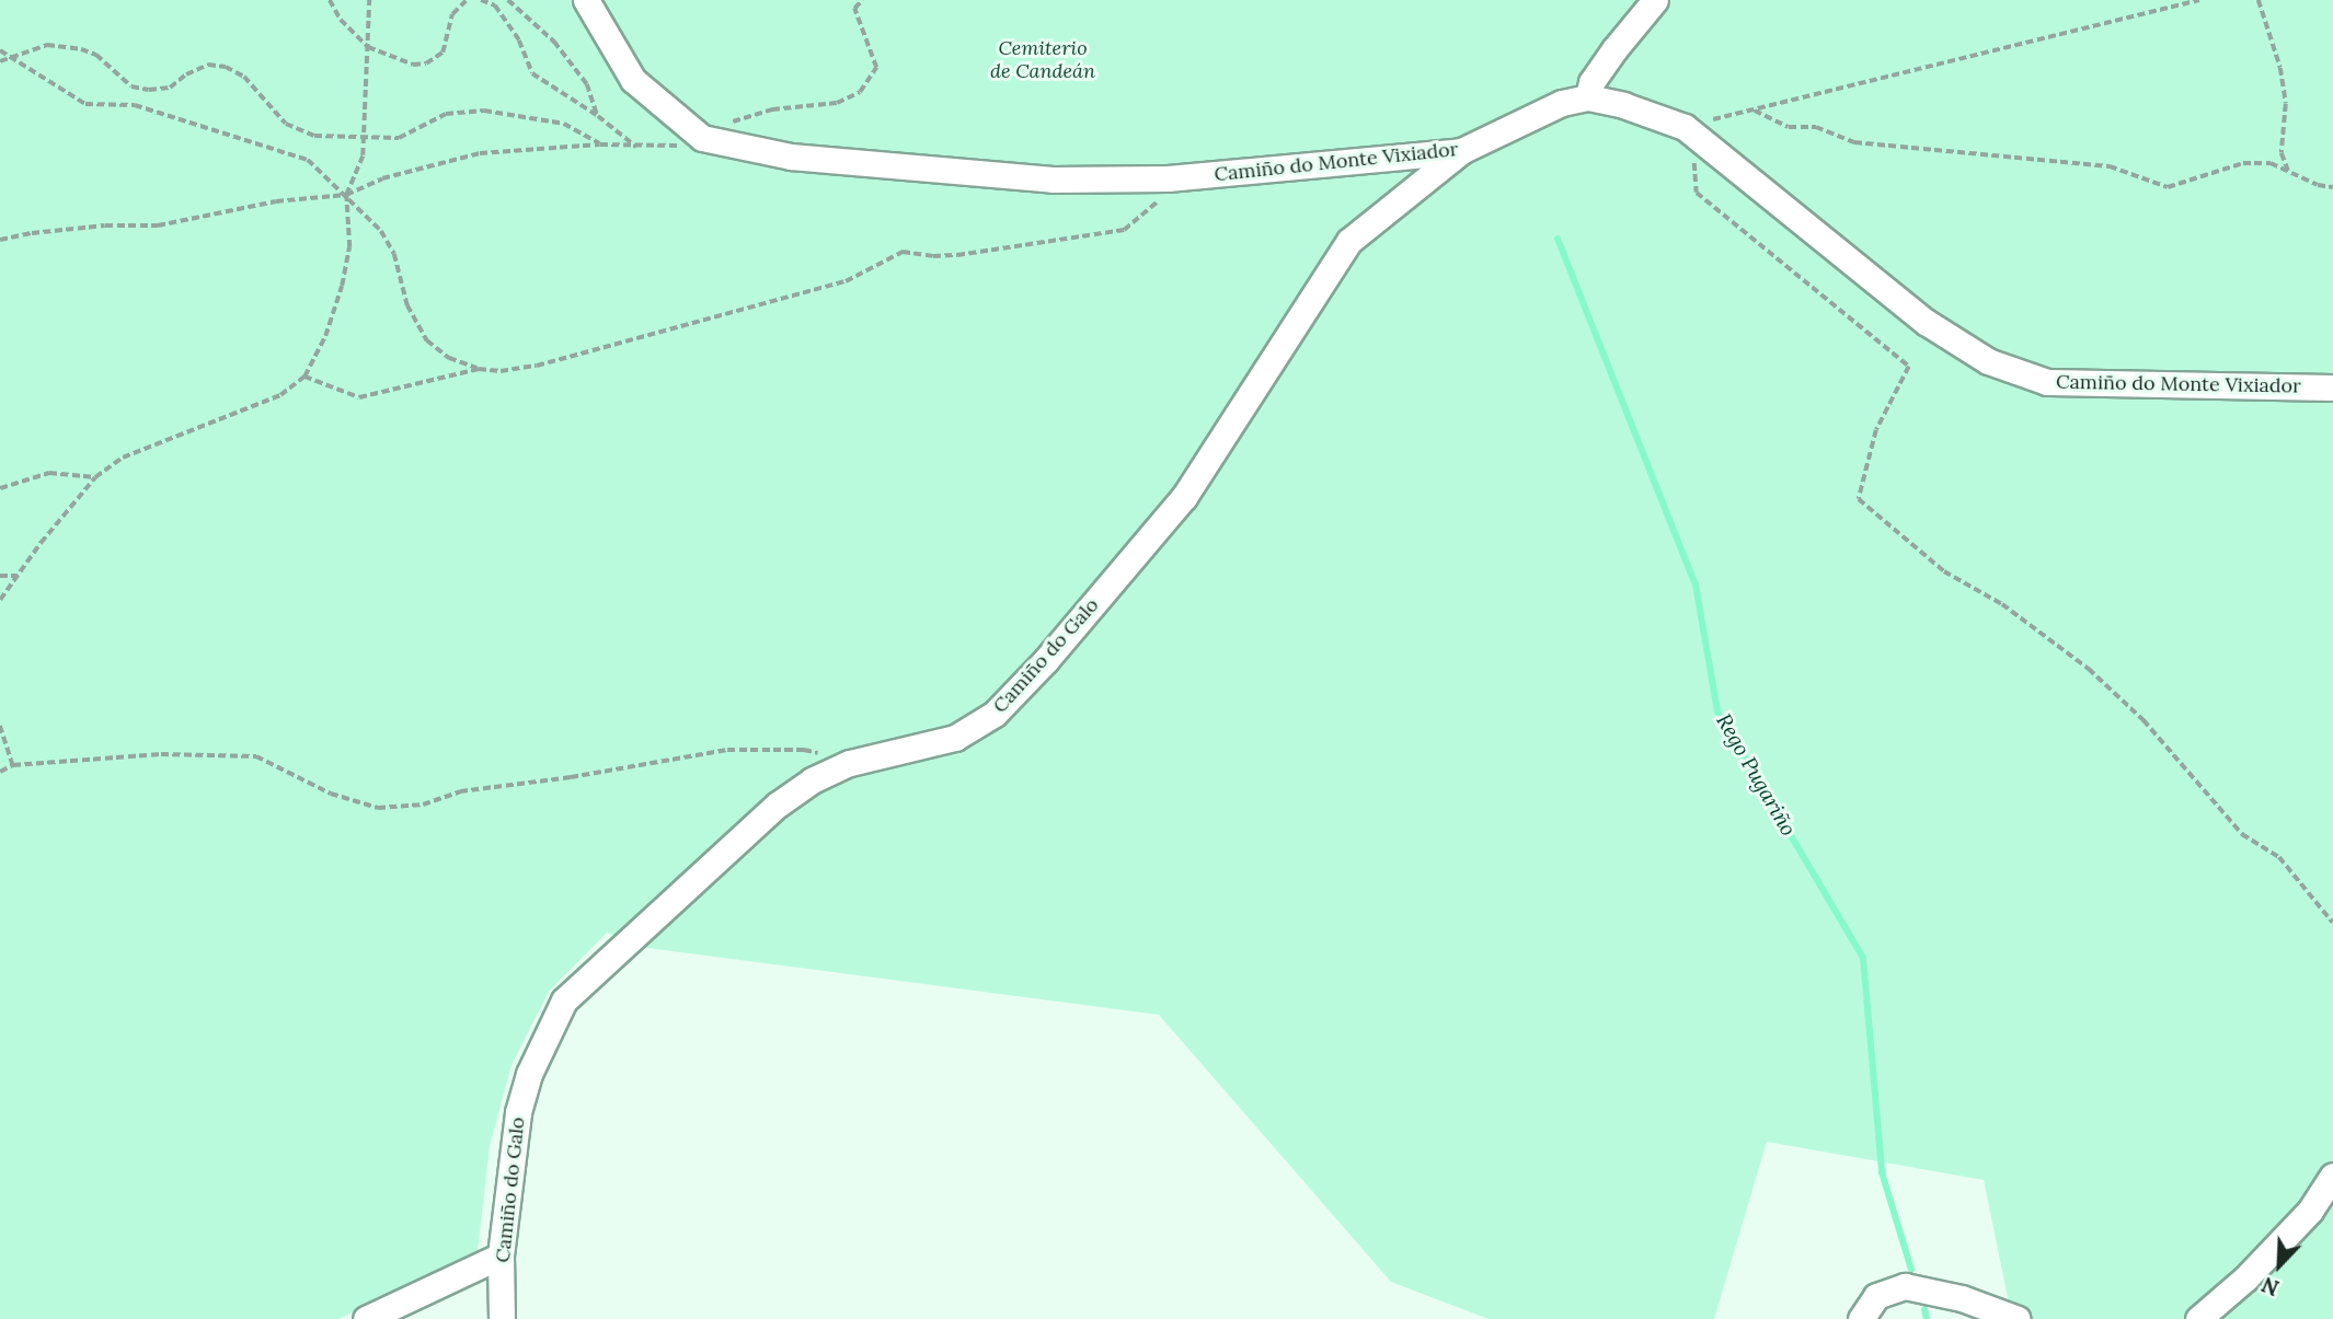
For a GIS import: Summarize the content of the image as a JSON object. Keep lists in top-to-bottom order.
{
  "streets": {
    "street": ["Camiño do Monte Vixiador", "Camiño do Galo"]
  },
  "crossings": [
    ["Camiño do Monte Vixiador", "Camiño do Galo"]
  ],
  "water": ["Rego Pugariño"],
  "parks": ["Cemiterio de Candeán"],
  "north": "bottom left"
}
